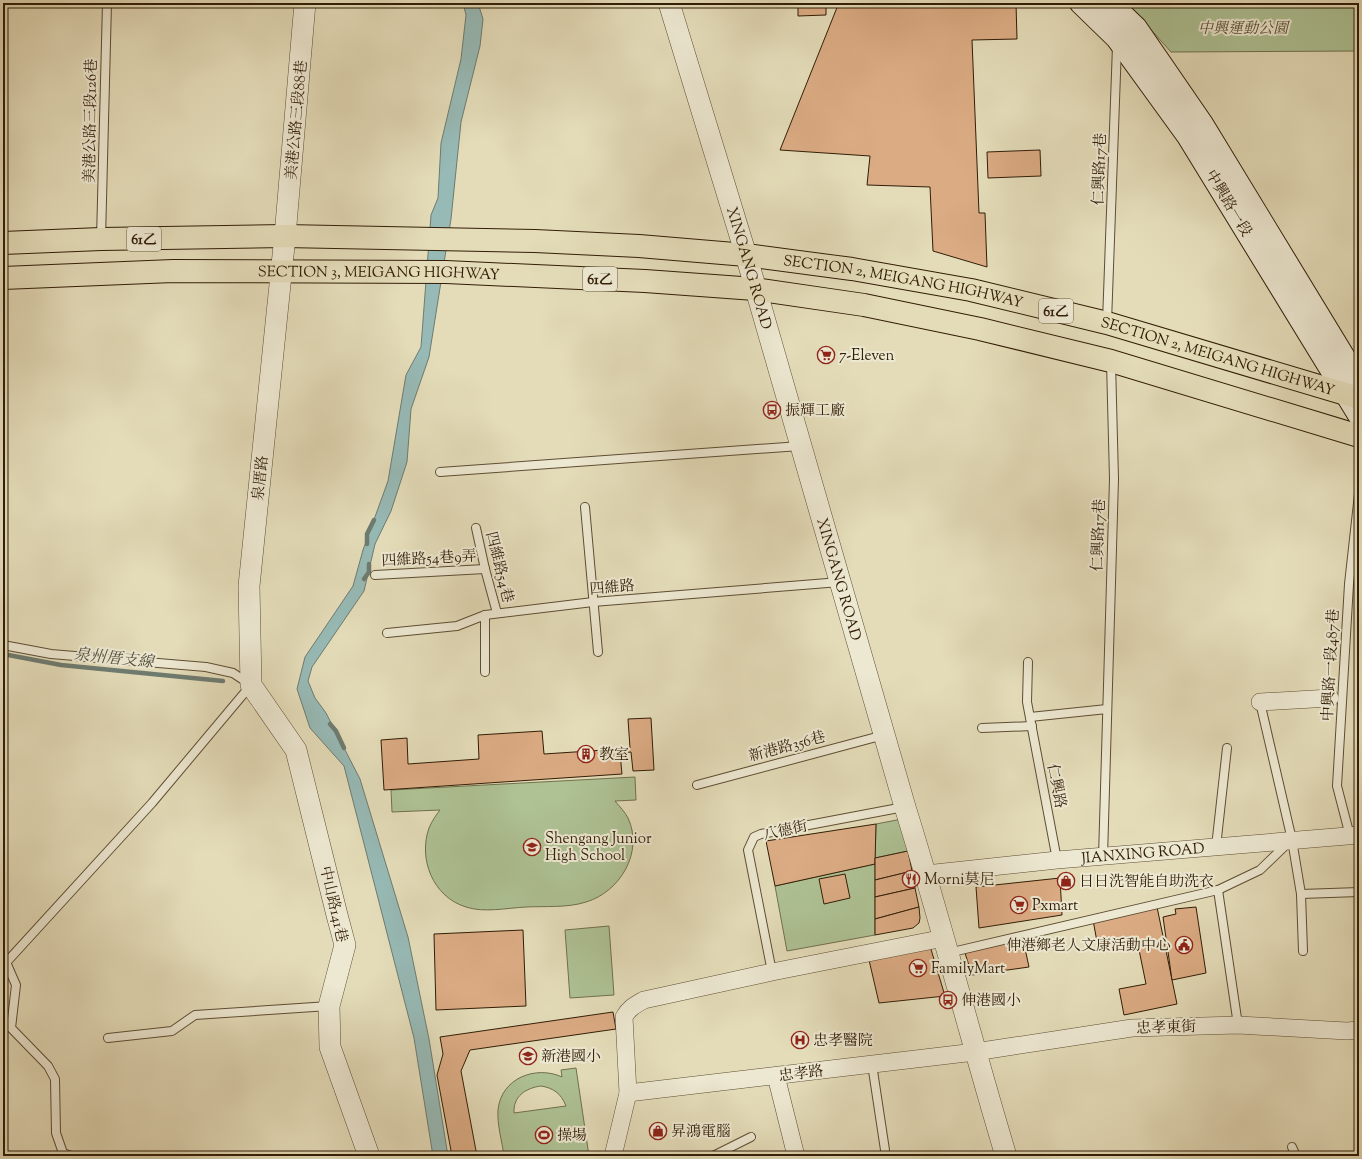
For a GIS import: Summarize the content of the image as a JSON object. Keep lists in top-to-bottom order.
{
  "streets": {
    "main road": [
      "中興路一段",
      "61乙",
      "SECTION 3, MEIGANG HIGHWAY",
      "SECTION 2, MEIGANG HIGHWAY"
    ],
    "street": [
      "美港公路三段88巷",
      "XINGANG ROAD",
      "泉厝路",
      "JIANXING ROAD",
      "中山路141巷",
      "忠孝東街",
      "忠孝路"
    ],
    "lane": [
      "美港公路三段126巷",
      "仁興路17巷",
      "四維路54巷9弄",
      "四維路54巷",
      "四維路",
      "中興路一段487巷",
      "新港路356巷",
      "仁興路",
      "八德街"
    ]
  },
  "crossings": [
    ["美港公路三段88巷", "61乙"],
    ["美港公路三段88巷", "SECTION 3, MEIGANG HIGHWAY"],
    ["美港公路三段88巷", "泉厝路"],
    ["美港公路三段126巷", "61乙"],
    ["仁興路17巷", "中興路一段"],
    ["仁興路17巷", "SECTION 2, MEIGANG HIGHWAY"],
    ["仁興路17巷", "JIANXING ROAD"],
    ["中興路一段", "SECTION 2, MEIGANG HIGHWAY"],
    ["61乙", "XINGANG ROAD"],
    ["61乙", "SECTION 2, MEIGANG HIGHWAY"],
    ["XINGANG ROAD", "SECTION 3, MEIGANG HIGHWAY"],
    ["XINGANG ROAD", "SECTION 2, MEIGANG HIGHWAY"],
    ["XINGANG ROAD", "四維路"],
    ["XINGANG ROAD", "新港路356巷"],
    ["XINGANG ROAD", "八德街"],
    ["XINGANG ROAD", "JIANXING ROAD"],
    ["XINGANG ROAD", "忠孝東街"],
    ["XINGANG ROAD", "忠孝路"],
    ["SECTION 3, MEIGANG HIGHWAY", "SECTION 2, MEIGANG HIGHWAY"],
    ["SECTION 3, MEIGANG HIGHWAY", "泉厝路"],
    ["泉厝路", "中山路141巷"],
    ["四維路54巷9弄", "四維路54巷"],
    ["四維路54巷", "四維路"],
    ["中興路一段487巷", "JIANXING ROAD"],
    ["仁興路", "JIANXING ROAD"],
    ["忠孝東街", "忠孝路"]
  ],
  "water": ["泉州厝支線"],
  "parks": ["中興運動公園"],
  "places": {
    "supermarket": ["7-Eleven", "Pxmart", "FamilyMart"],
    "bus stop": ["振輝工廠", "伸港國小"],
    "building": ["教室"],
    "school or university": ["Shengang Junior High School", "新港國小"],
    "restaurant": ["Morni莫尼"],
    "shop": ["日日洗智能自助洗衣", "昇鴻電腦"],
    "public building": ["伸港鄉老人文康活動中心"],
    "hospital": ["忠孝醫院"],
    "sports": ["操場"]
  }
}
